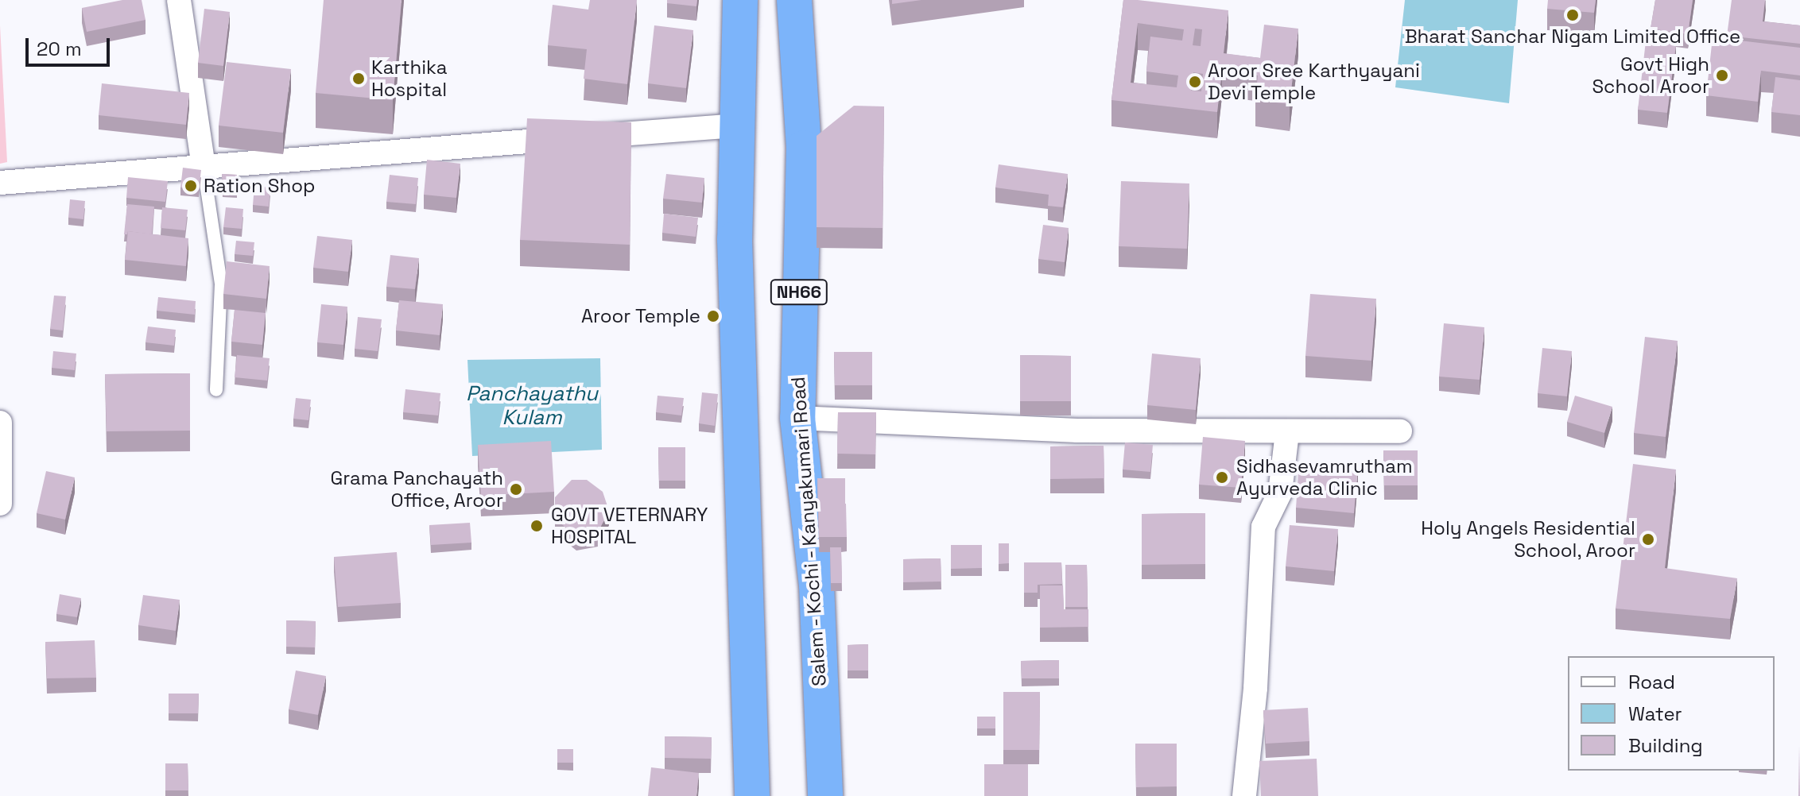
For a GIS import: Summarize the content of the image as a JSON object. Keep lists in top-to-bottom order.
{
  "streets": {
    "highway": ["NH66", "Salem - Kochi - Kanyakumari Road"]
  },
  "water": ["Panchayathu Kulam"],
  "places": [
    "Bharat Sanchar Nigam Limited Office",
    "Govt High School Aroor",
    "Karthika Hospital",
    "Aroor Sree Karthyayani Devi Temple",
    "Ration Shop",
    "Aroor Temple",
    "Sidhasevamrutham Ayurveda Clinic",
    "Grama Panchayath Office, Aroor",
    "GOVT VETERNARY HOSPITAL",
    "Holy Angels Residential School, Aroor"
  ],
  "legend": ["Road", "Water", "Building"],
  "scale_bar": "20 m"
}
